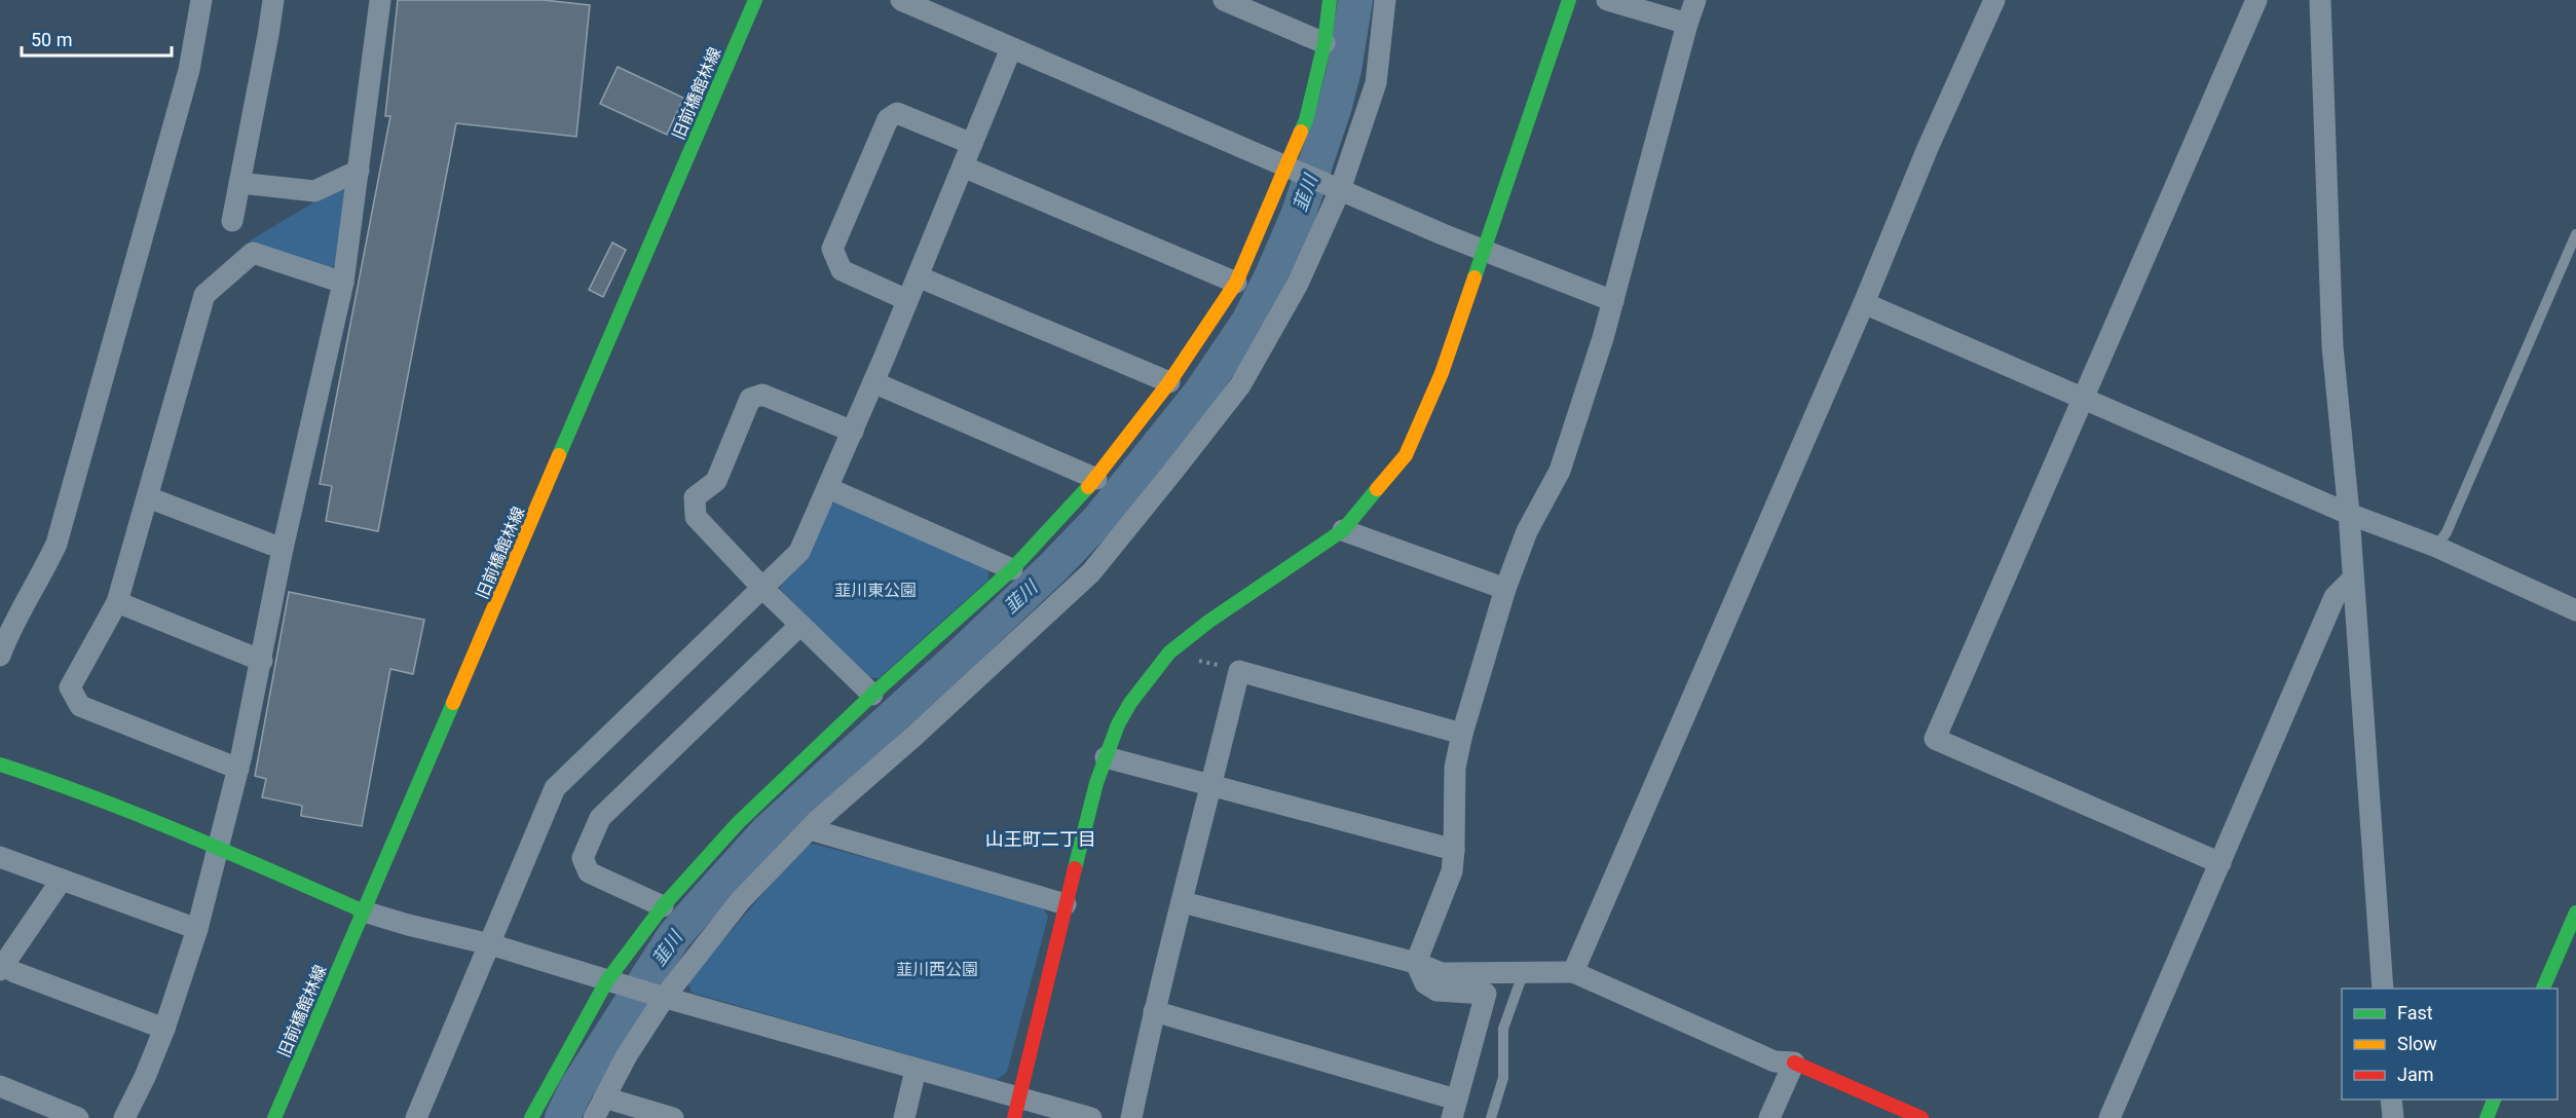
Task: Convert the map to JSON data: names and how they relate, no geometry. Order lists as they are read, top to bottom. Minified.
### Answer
{"streets":{"street":["旧前橋館林線"]},"districts":["山王町二丁目"],"water":["韮川"],"parks":["韮川東公園","韮川西公園"],"legend":["Fast","Slow","Jam"],"scale_bar":"50 m"}
